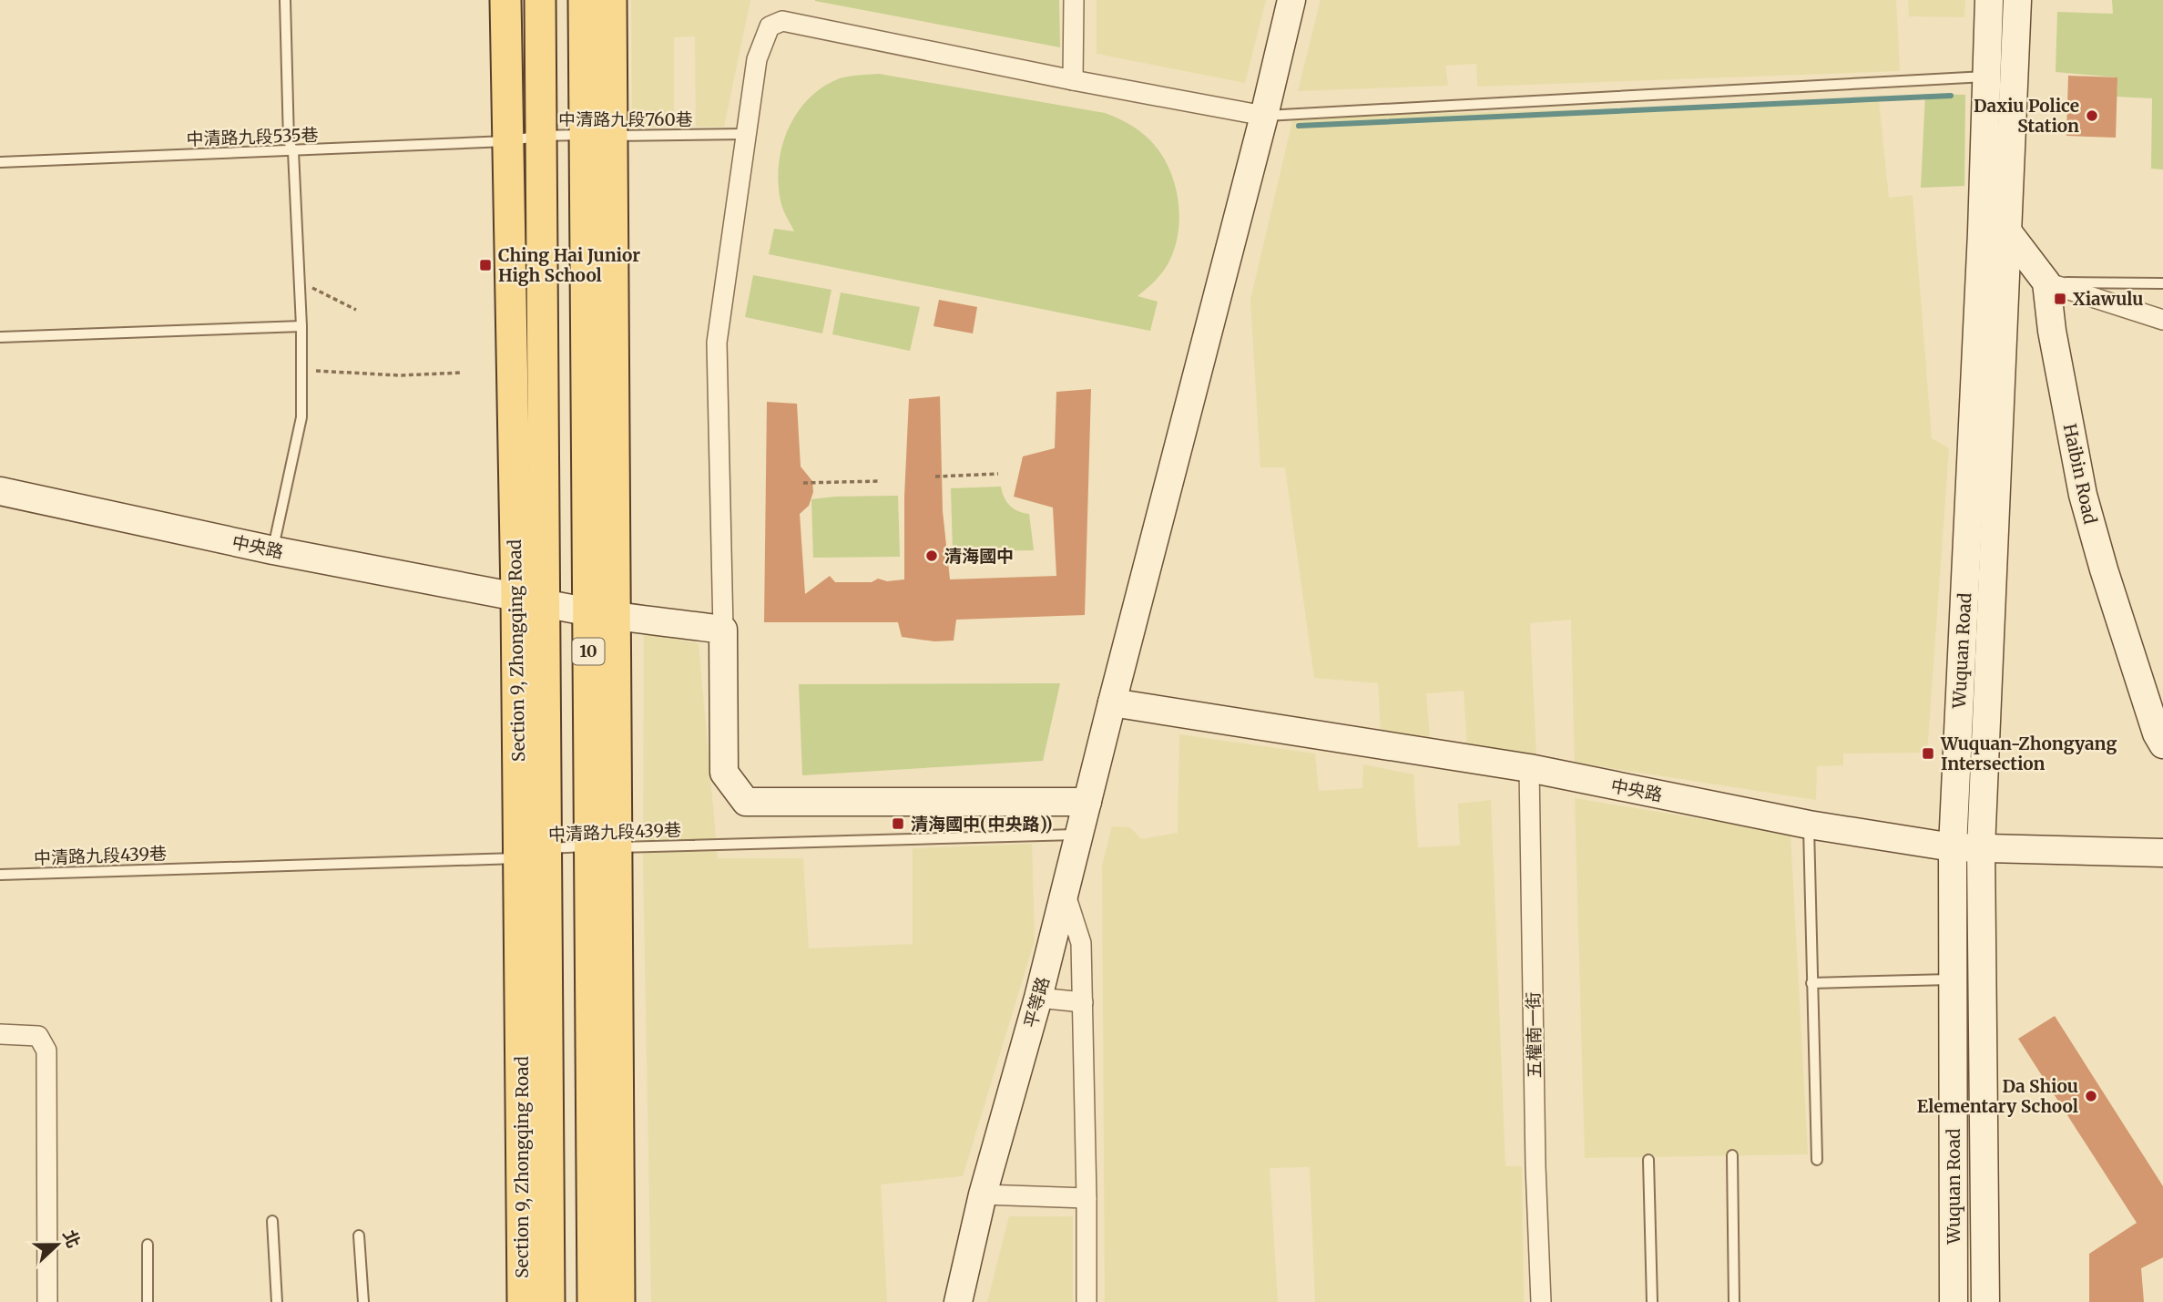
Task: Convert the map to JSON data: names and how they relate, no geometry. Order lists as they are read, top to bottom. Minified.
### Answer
{"streets":{"main road":["Section 9, Zhongqing Road"],"street":["Haibin Road","中央路","Wuquan Road","平等路","五權南一街"],"lane":["中清路九段760巷","中清路九段535巷","中清路九段439巷"]},"crossings":[["中清路九段760巷","中清路九段535巷"],["中清路九段760巷","Section 9, Zhongqing Road"],["中清路九段535巷","Section 9, Zhongqing Road"],["中央路","Section 9, Zhongqing Road"],["中央路","Wuquan Road"],["中央路","平等路"],["中央路","五權南一街"],["Section 9, Zhongqing Road","中清路九段439巷"],["中清路九段439巷","平等路"]],"places":{"other":["Daxiu Police Station","清海國中","Da Shiou Elementary School"],"transit":["Ching Hai Junior High School","Xiawulu","Wuquan-Zhongyang Intersection","清海國中(中央路))"]},"north":"right"}
